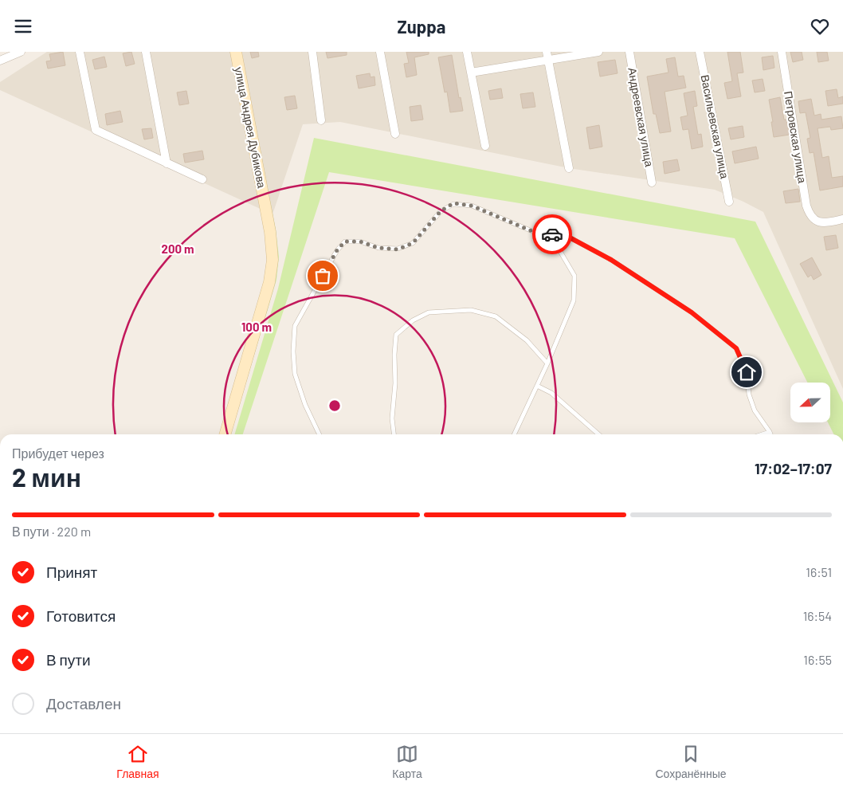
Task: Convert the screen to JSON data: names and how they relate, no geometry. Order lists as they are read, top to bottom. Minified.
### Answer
{"streets":{"street":["Андреевская улица","Васильевская улица","улица Андрея Дубикова","Петровская улица"]},"north":"left","page":{"header":"Zuppa","heading":["2 мин","Прибудет через","17:02–17:07"],"bar":"В пути · 220 m","list":[["Принят","16:51"],["Готовится","16:54"],["В пути","16:55"],"Доставлен"],"tabs":["Главная","Карта","Сохранённые"]},"rings":["200 m","100 m"]}
